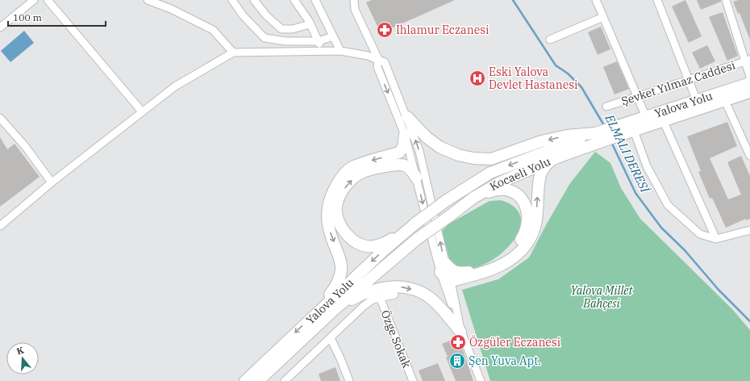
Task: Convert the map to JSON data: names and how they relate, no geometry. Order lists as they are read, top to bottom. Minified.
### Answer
{"streets":{"highway":["Yalova Yolu","Kocaeli̇ Yolu"],"street":["Şevket Yılmaz Caddesi","Özge Sokak"]},"crossings":[["Yalova Yolu","Kocaeli̇ Yolu"]],"one_way":["Yalova Yolu"],"water":["ELMALI DERESİ"],"parks":["Yalova Millet Bahçesi"],"places":{"pharmacy":["Ihlamur Eczanesi","Özgüler Eczanesi"],"hospital":["Eski Yalova Devlet Hastanesi"],"building":["Şen Yuva Apt."]},"scale_bar":"100 m","north":"top"}
